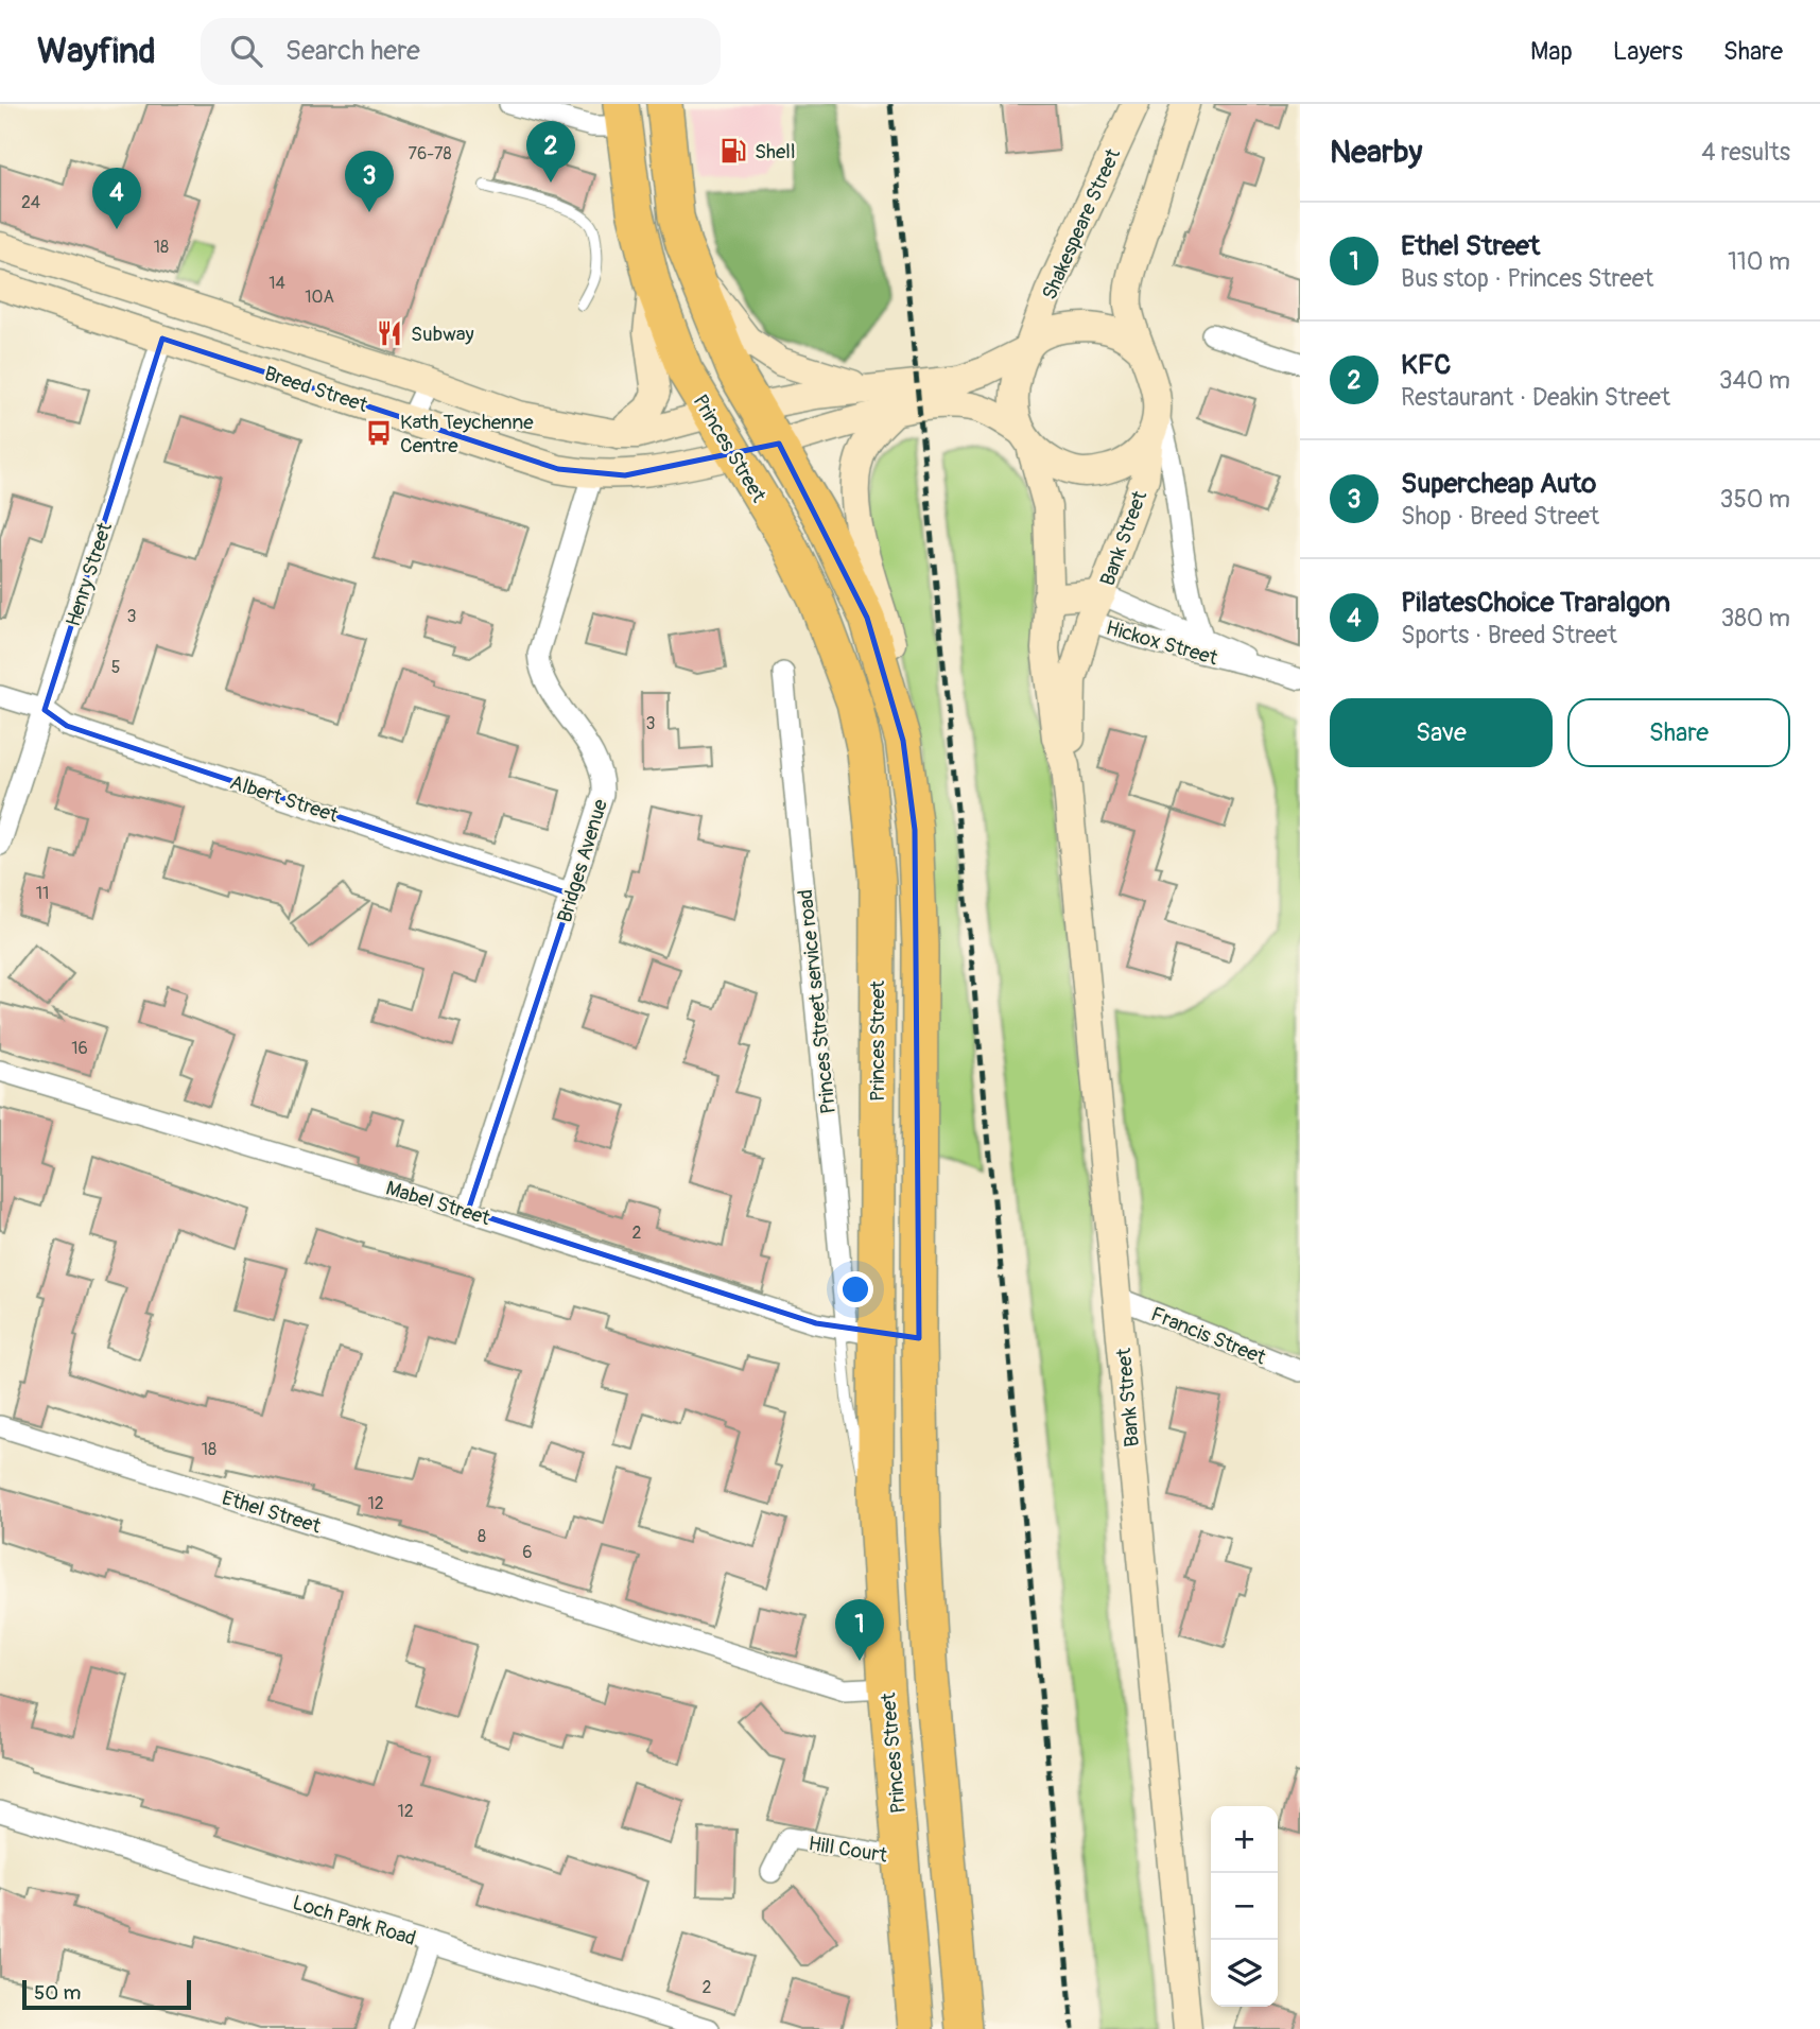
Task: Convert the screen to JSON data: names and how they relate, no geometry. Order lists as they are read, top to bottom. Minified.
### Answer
{"streets":{"highway":["Breed Street","Princes Street"],"main road":["Shakespeare Street","Bank Street","Henry Street","Hickox Street"],"street":["Albert Street","Bridges Avenue","Princes Street service road","Mabel Street","Francis Street","Ethel Street","Hill Court","Loch Park Road"]},"crossings":[["Shakespeare Street","Breed Street"],["Shakespeare Street","Bank Street"],["Shakespeare Street","Hickox Street"],["Breed Street","Princes Street"],["Breed Street","Bank Street"],["Breed Street","Henry Street"],["Breed Street","Hickox Street"],["Breed Street","Bridges Avenue"],["Princes Street","Princes Street service road"],["Princes Street","Mabel Street"],["Princes Street","Ethel Street"],["Princes Street","Hill Court"],["Bank Street","Hickox Street"],["Bank Street","Francis Street"],["Henry Street","Albert Street"],["Albert Street","Bridges Avenue"],["Bridges Avenue","Mabel Street"],["Princes Street service road","Mabel Street"]],"places":{"fuel station":["Shell"],"restaurant":["Subway"],"bus stop":["Kath Teychenne Centre"]},"house_numbers":["76-78","24","18","14","10A","3","5","3","11","16","2","18","12","8","6","12","2"],"scale_bar":"50 m","page":{"header":"Wayfind","search":"Search here","nav":["Map","Layers","Share"],"heading":["Nearby","4 results"],"pins":["2","3","4","1"],"list":[{"mark":"1","name":"Ethel Street","note":"Bus stop · Princes Street","value":"110 m"},{"mark":"2","name":"KFC","note":"Restaurant · Deakin Street","value":"340 m"},{"mark":"3","name":"Supercheap Auto","note":"Shop · Breed Street","value":"350 m"},{"mark":"4","name":"PilatesChoice Traralgon","note":"Sports · Breed Street","value":"380 m"}],"buttons":["Save","Share"],"map_buttons":["+","−"],"scale":"50 m"}}
